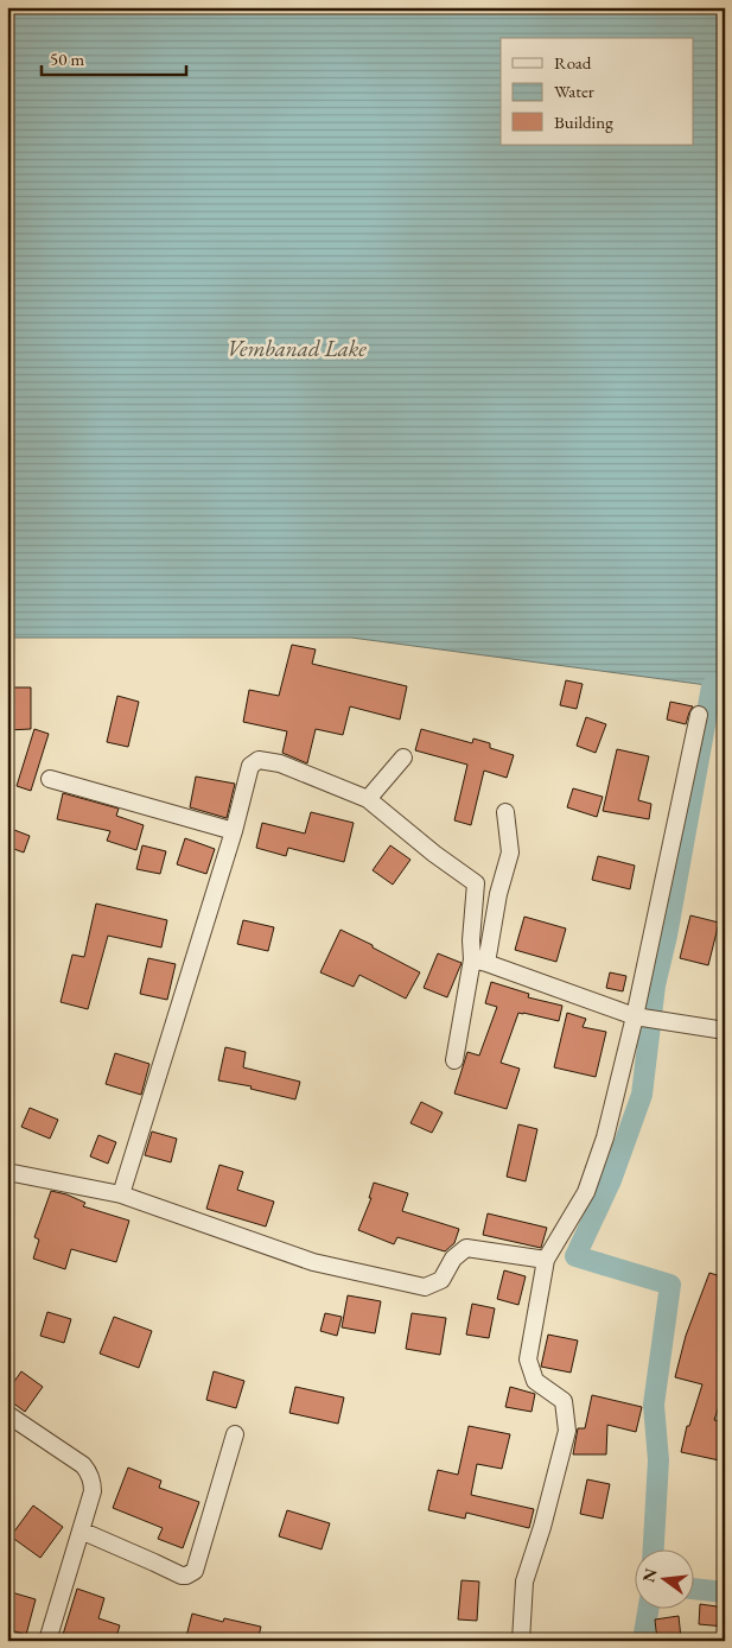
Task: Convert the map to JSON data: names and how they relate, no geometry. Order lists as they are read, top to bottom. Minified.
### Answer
{"water":["Vembanad Lake"],"legend":["Road","Water","Building"],"scale_bar":"50 m","north":"left"}
